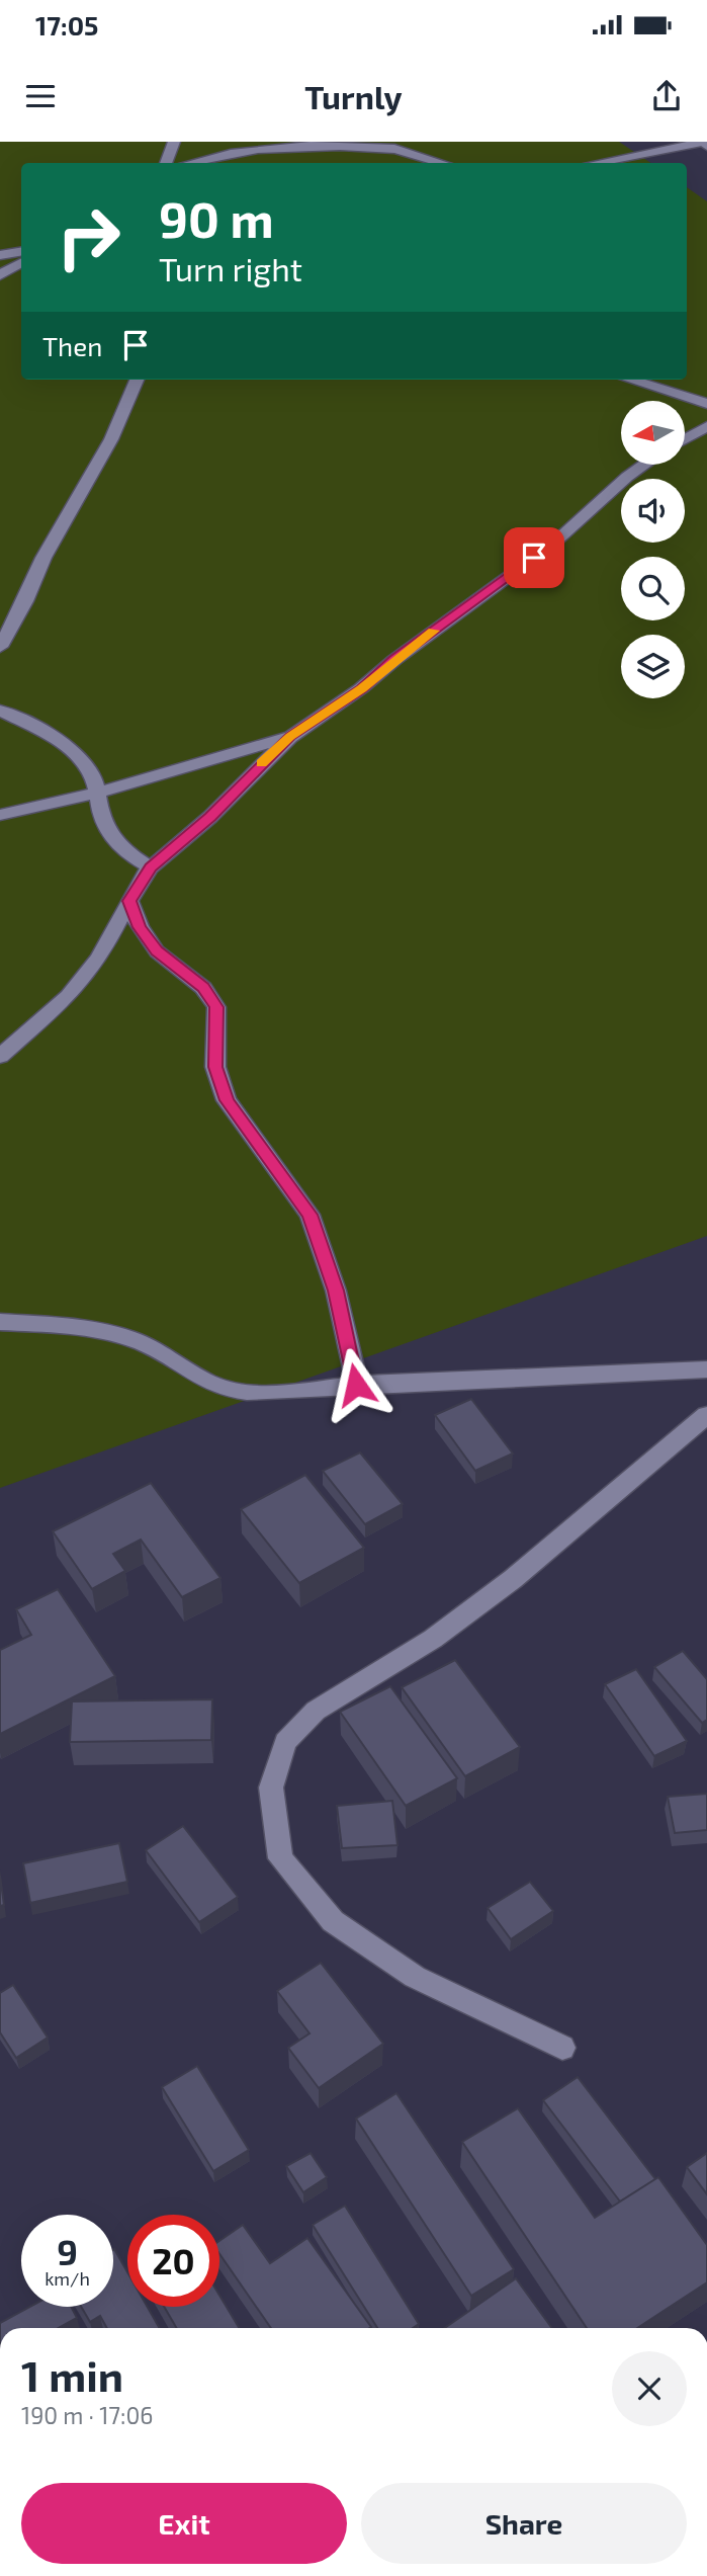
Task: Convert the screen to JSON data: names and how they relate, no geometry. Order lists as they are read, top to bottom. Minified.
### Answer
{"north":"left","page":{"status":"17:05","header":"Turnly","turn":["90 m","Turn right"],"then":"Then","speed":"9 km/h","limit":"20","heading":["1 min","190 m · 17:06"],"buttons":["Exit","Share"]}}
